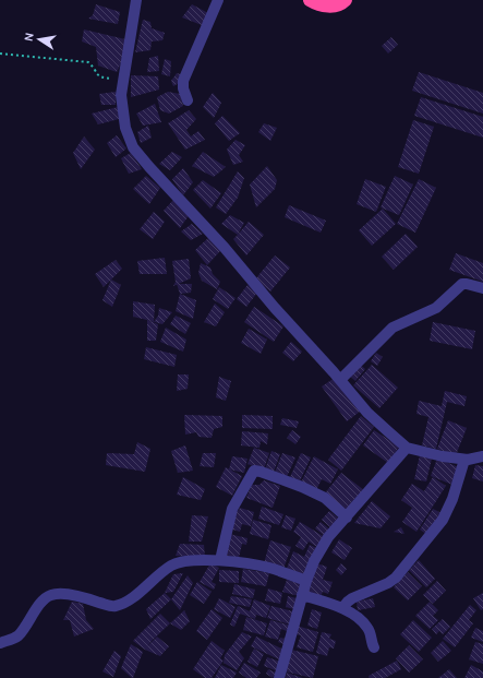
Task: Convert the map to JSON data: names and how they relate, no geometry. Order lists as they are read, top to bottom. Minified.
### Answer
{"north":"left"}
